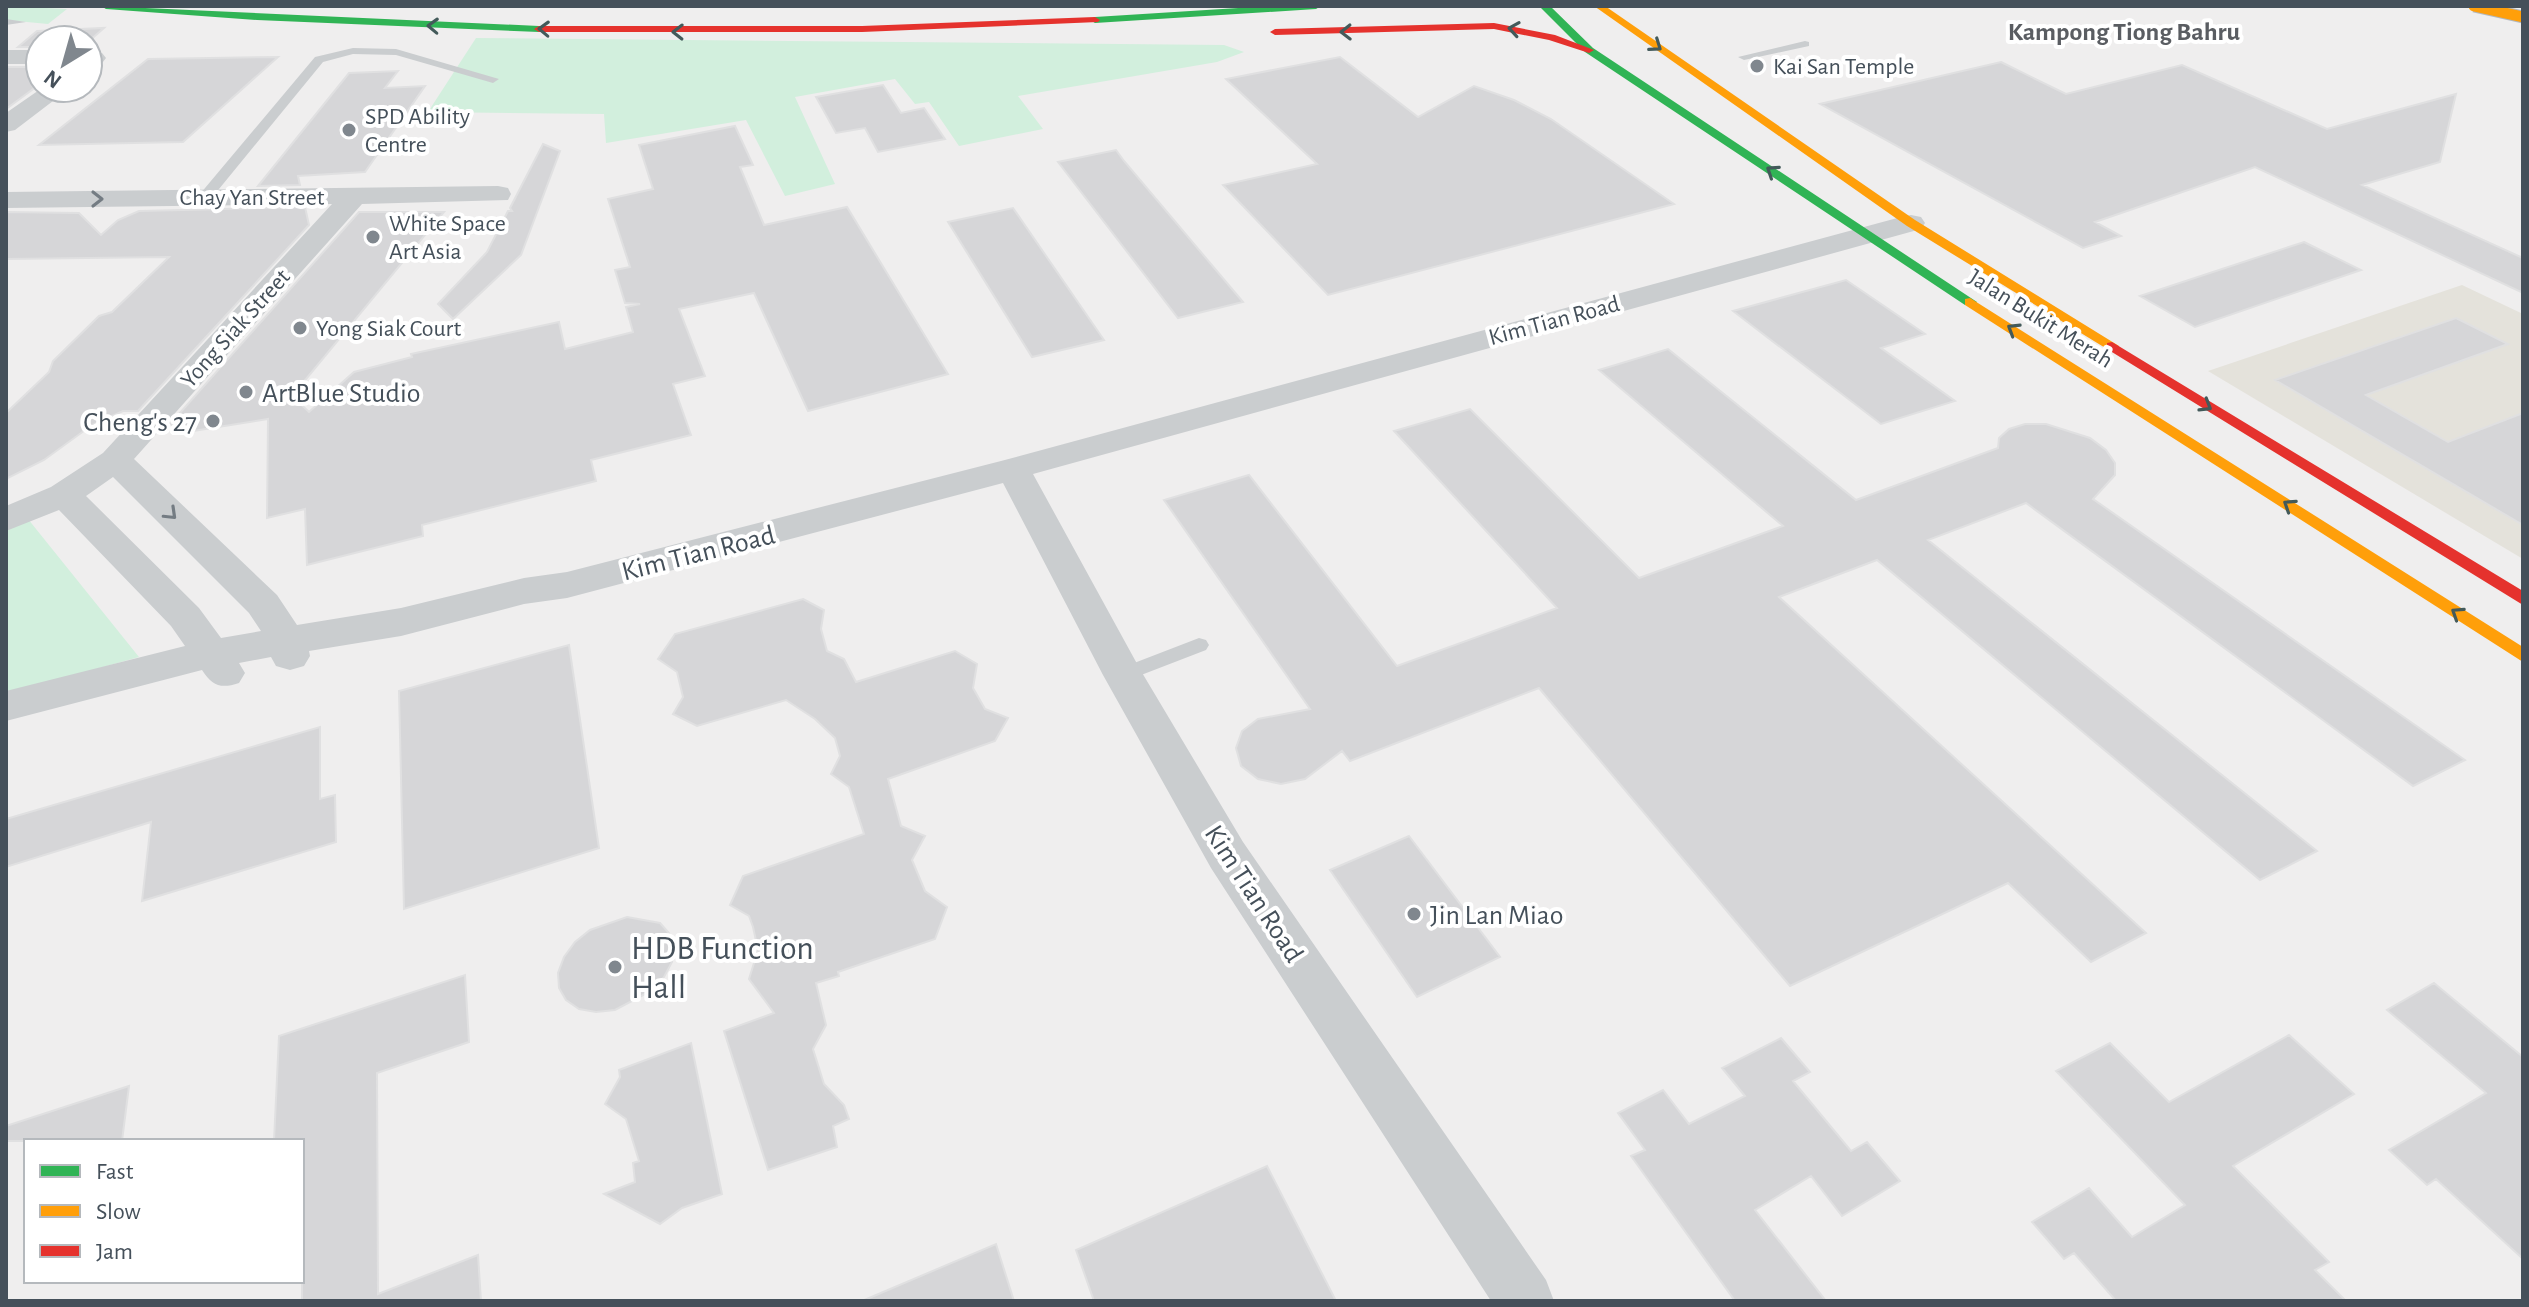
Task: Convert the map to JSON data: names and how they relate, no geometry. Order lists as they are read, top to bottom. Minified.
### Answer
{"streets":{"main road":["Jalan Bukit Merah"],"street":["Chay Yan Street","Kim Tian Road","Yong Siak Street"]},"crossings":[["Chay Yan Street","Yong Siak Street"],["Jalan Bukit Merah","Kim Tian Road"]],"one_way":["Chay Yan Street"],"districts":["Kampong Tiong Bahru"],"places":["Kai San Temple","SPD Ability Centre","White Space Art Asia","Yong Siak Court","ArtBlue Studio","Cheng's 27","Jin Lan Miao","HDB Function Hall"],"legend":["Fast","Slow","Jam"],"north":"bottom left"}
